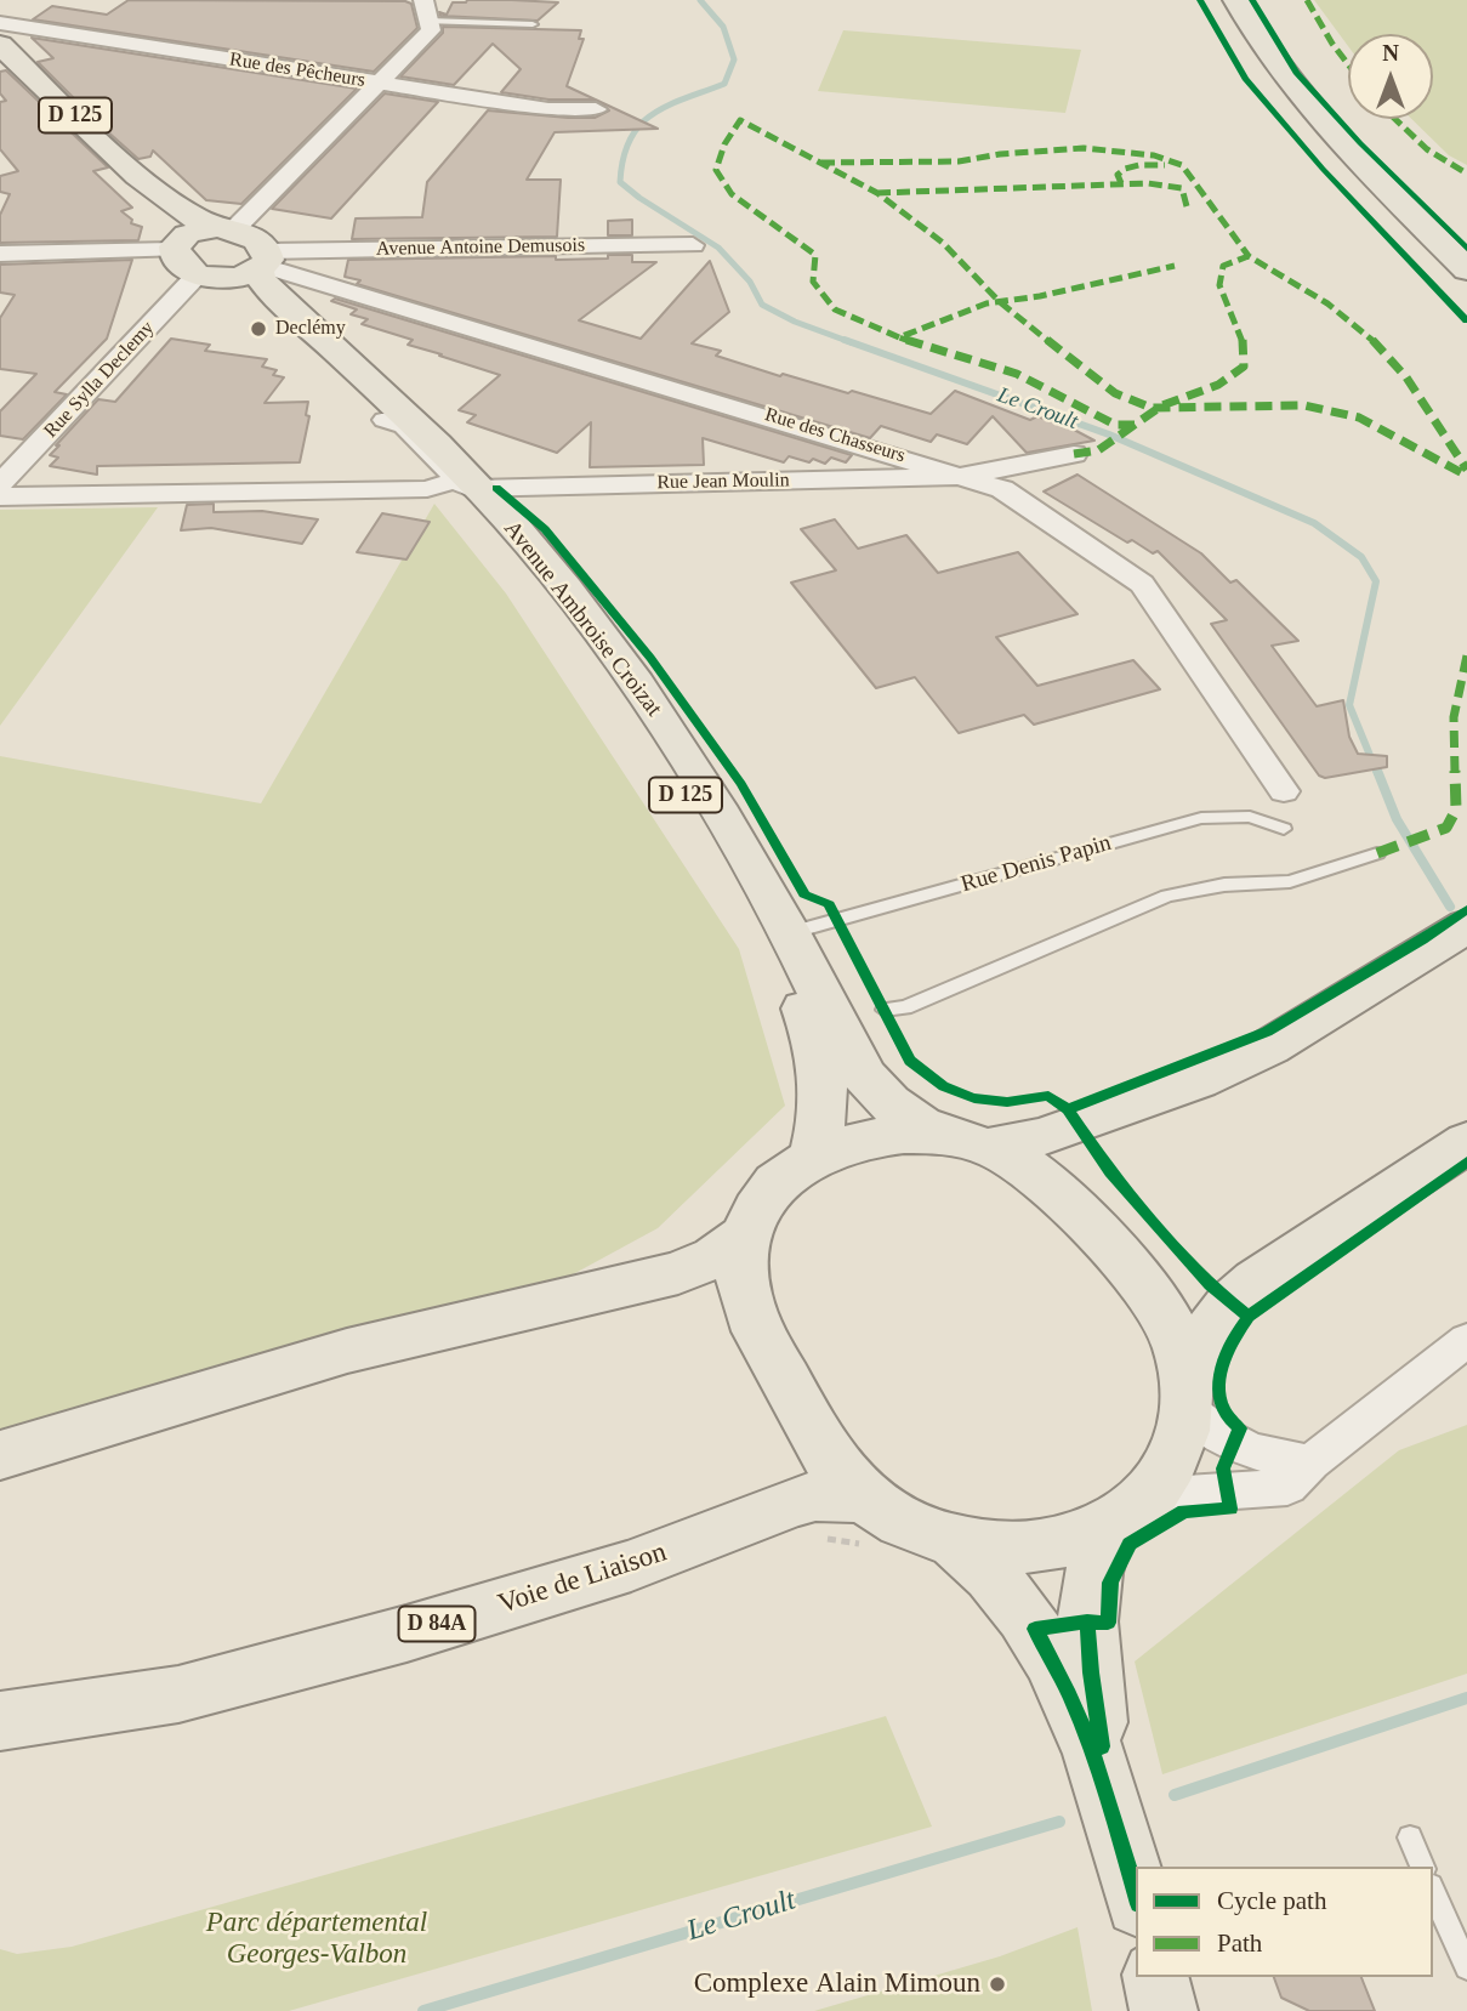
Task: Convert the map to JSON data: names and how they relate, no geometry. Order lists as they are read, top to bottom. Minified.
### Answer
{"streets":{"main road":["D 125","Avenue Ambroise Croizat","Voie de Liaison","D 84A"],"street":["Rue des Pêcheurs","Avenue Antoine Demusois","Rue Sylla Declemy","Rue des Chasseurs","Rue Jean Moulin"],"lane":["Rue Denis Papin"]},"crossings":[["D 125","Avenue Ambroise Croizat"],["Avenue Antoine Demusois","Rue des Chasseurs"],["Avenue Antoine Demusois","Avenue Ambroise Croizat"],["Rue Sylla Declemy","Avenue Ambroise Croizat"],["Rue des Chasseurs","Rue Jean Moulin"],["Rue des Chasseurs","Avenue Ambroise Croizat"],["Rue Jean Moulin","Avenue Ambroise Croizat"],["Avenue Ambroise Croizat","Rue Denis Papin"]],"water":["Le Croult"],"parks":["Parc départemental Georges-Valbon"],"places":["Declémy","Complexe Alain Mimoun"],"legend":["Cycle path","Path"],"north":"top"}
